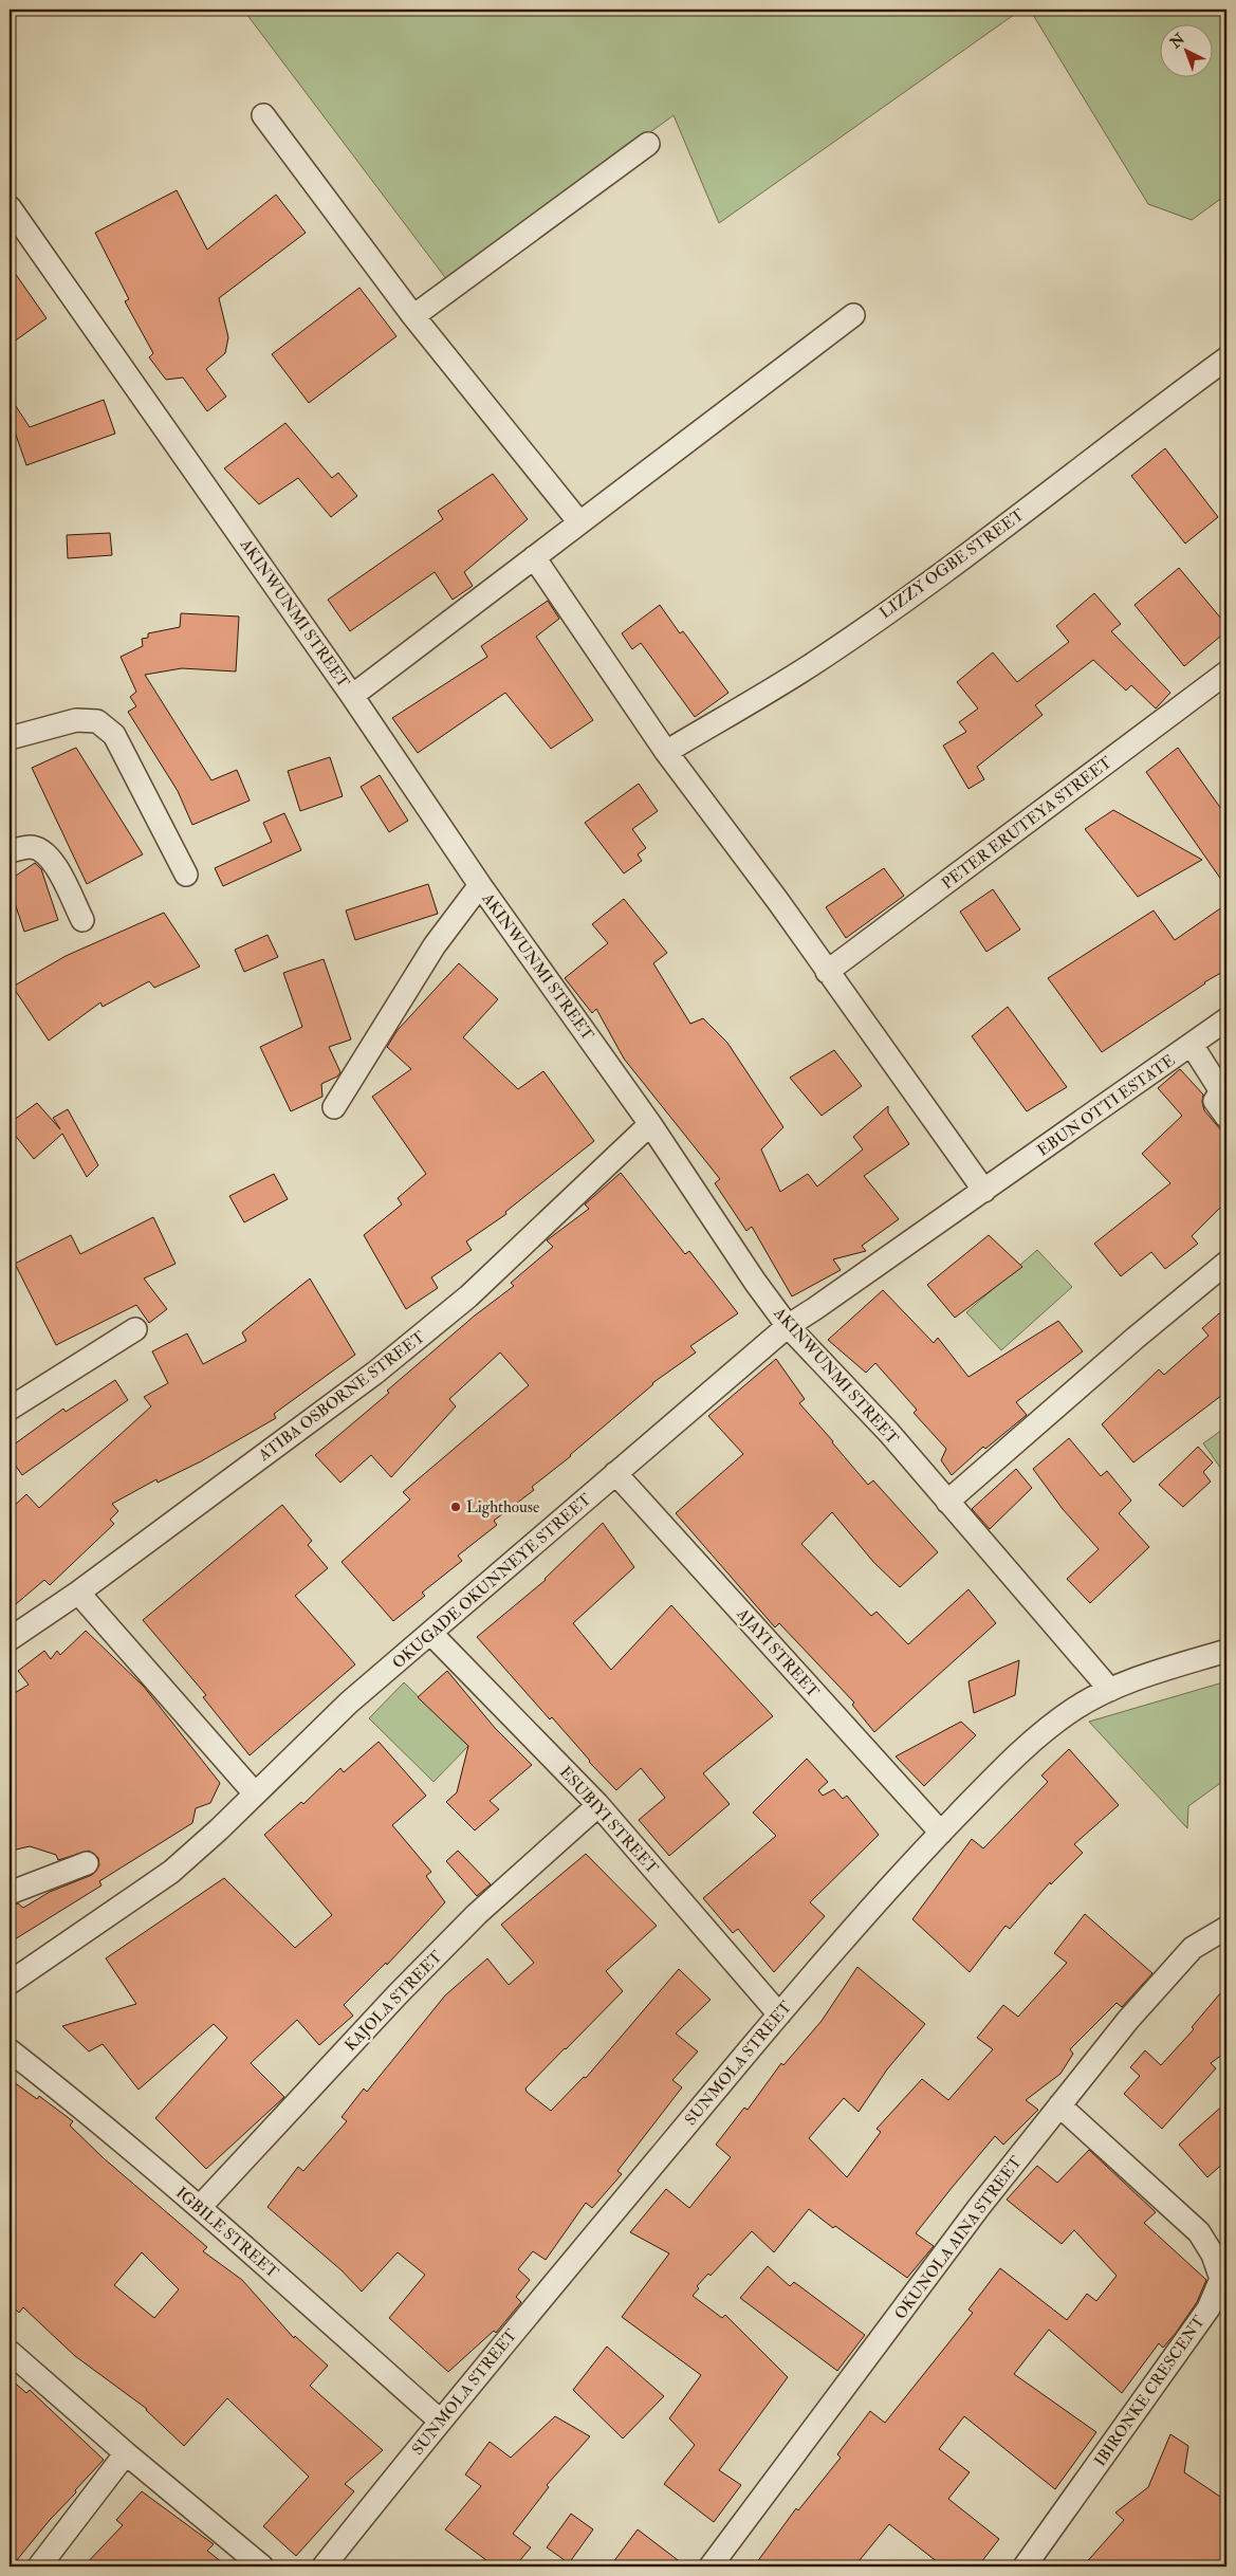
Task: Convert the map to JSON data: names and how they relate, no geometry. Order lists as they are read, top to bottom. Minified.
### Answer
{"streets":{"street":["LIZZY OGBE STREET","AKINWUNMI STREET","PETER ERUTEYA STREET","EBUN OTTI ESTATE","ATIBA OSBORNE STREET","OKUGADE OKUNNEYE STREET","AJAYI STREET","ESUBIYI STREET","KAJOLA STREET","SUNMOLA STREET","IGBILE STREET","OKUNOLA AINA STREET","IBIRONKE CRESCENT"]},"crossings":[["AKINWUNMI STREET","ATIBA OSBORNE STREET"],["AKINWUNMI STREET","OKUGADE OKUNNEYE STREET"],["AKINWUNMI STREET","SUNMOLA STREET"],["EBUN OTTI ESTATE","OKUGADE OKUNNEYE STREET"],["OKUGADE OKUNNEYE STREET","AJAYI STREET"],["OKUGADE OKUNNEYE STREET","ESUBIYI STREET"],["AJAYI STREET","SUNMOLA STREET"],["ESUBIYI STREET","KAJOLA STREET"],["ESUBIYI STREET","SUNMOLA STREET"],["KAJOLA STREET","IGBILE STREET"],["SUNMOLA STREET","IGBILE STREET"],["OKUNOLA AINA STREET","IBIRONKE CRESCENT"]],"places":["Lighthouse"],"north":"top left"}
